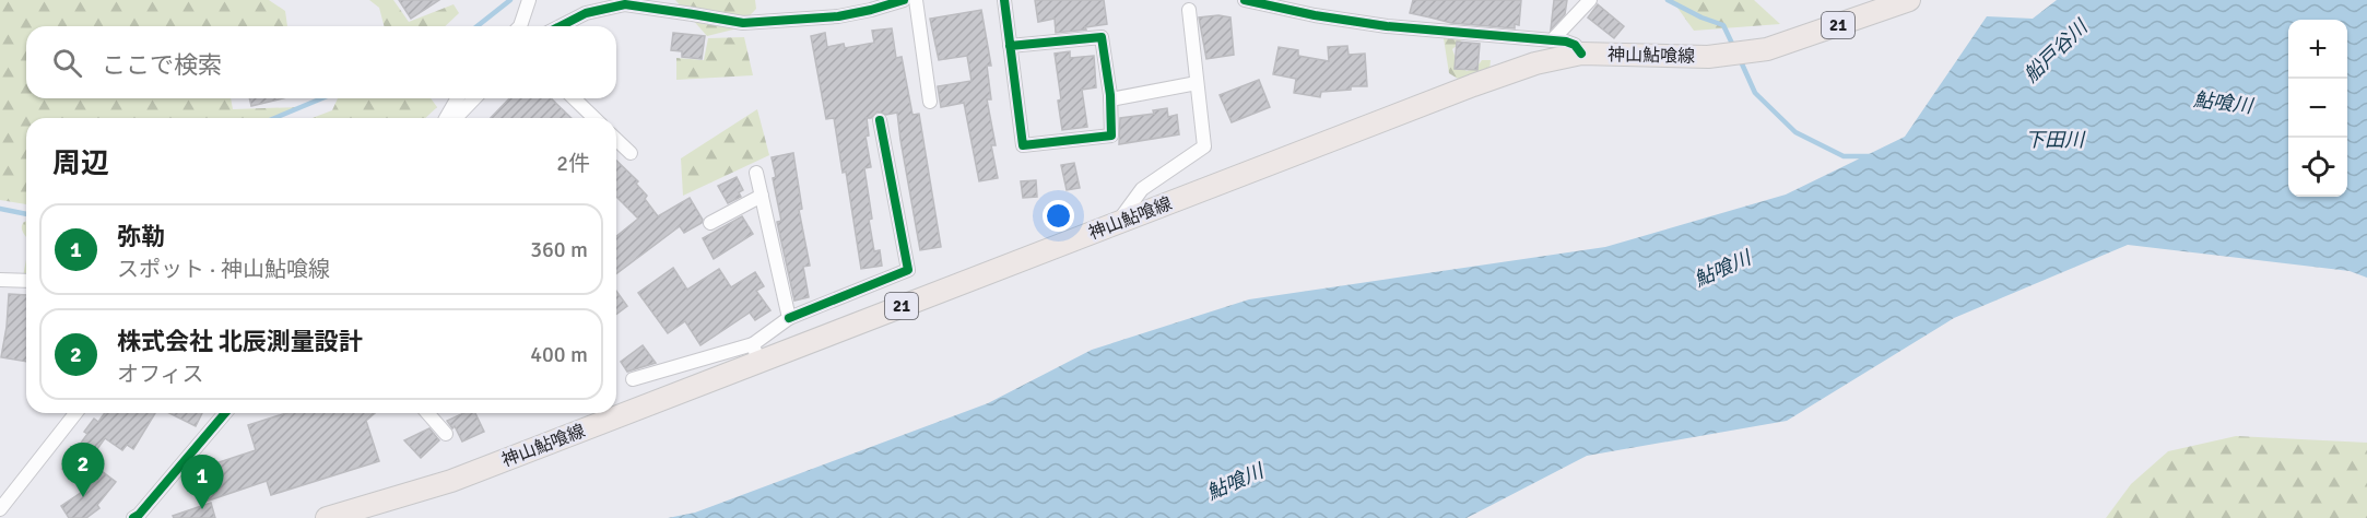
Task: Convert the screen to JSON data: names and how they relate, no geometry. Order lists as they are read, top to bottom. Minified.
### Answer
{"streets":{"main road":["21","神山鮎喰線"]},"water":["船戸谷川","鮎喰川","下田川"],"page":{"map_buttons":["+","−"],"search":"ここで検索","heading":["周辺","2件"],"list":[{"mark":"1","name":"弥勒","note":"スポット · 神山鮎喰線","value":"360 m"},{"mark":"2","name":"株式会社 北辰測量設計","note":"オフィス","value":"400 m"}],"pins":["2","1"]}}
